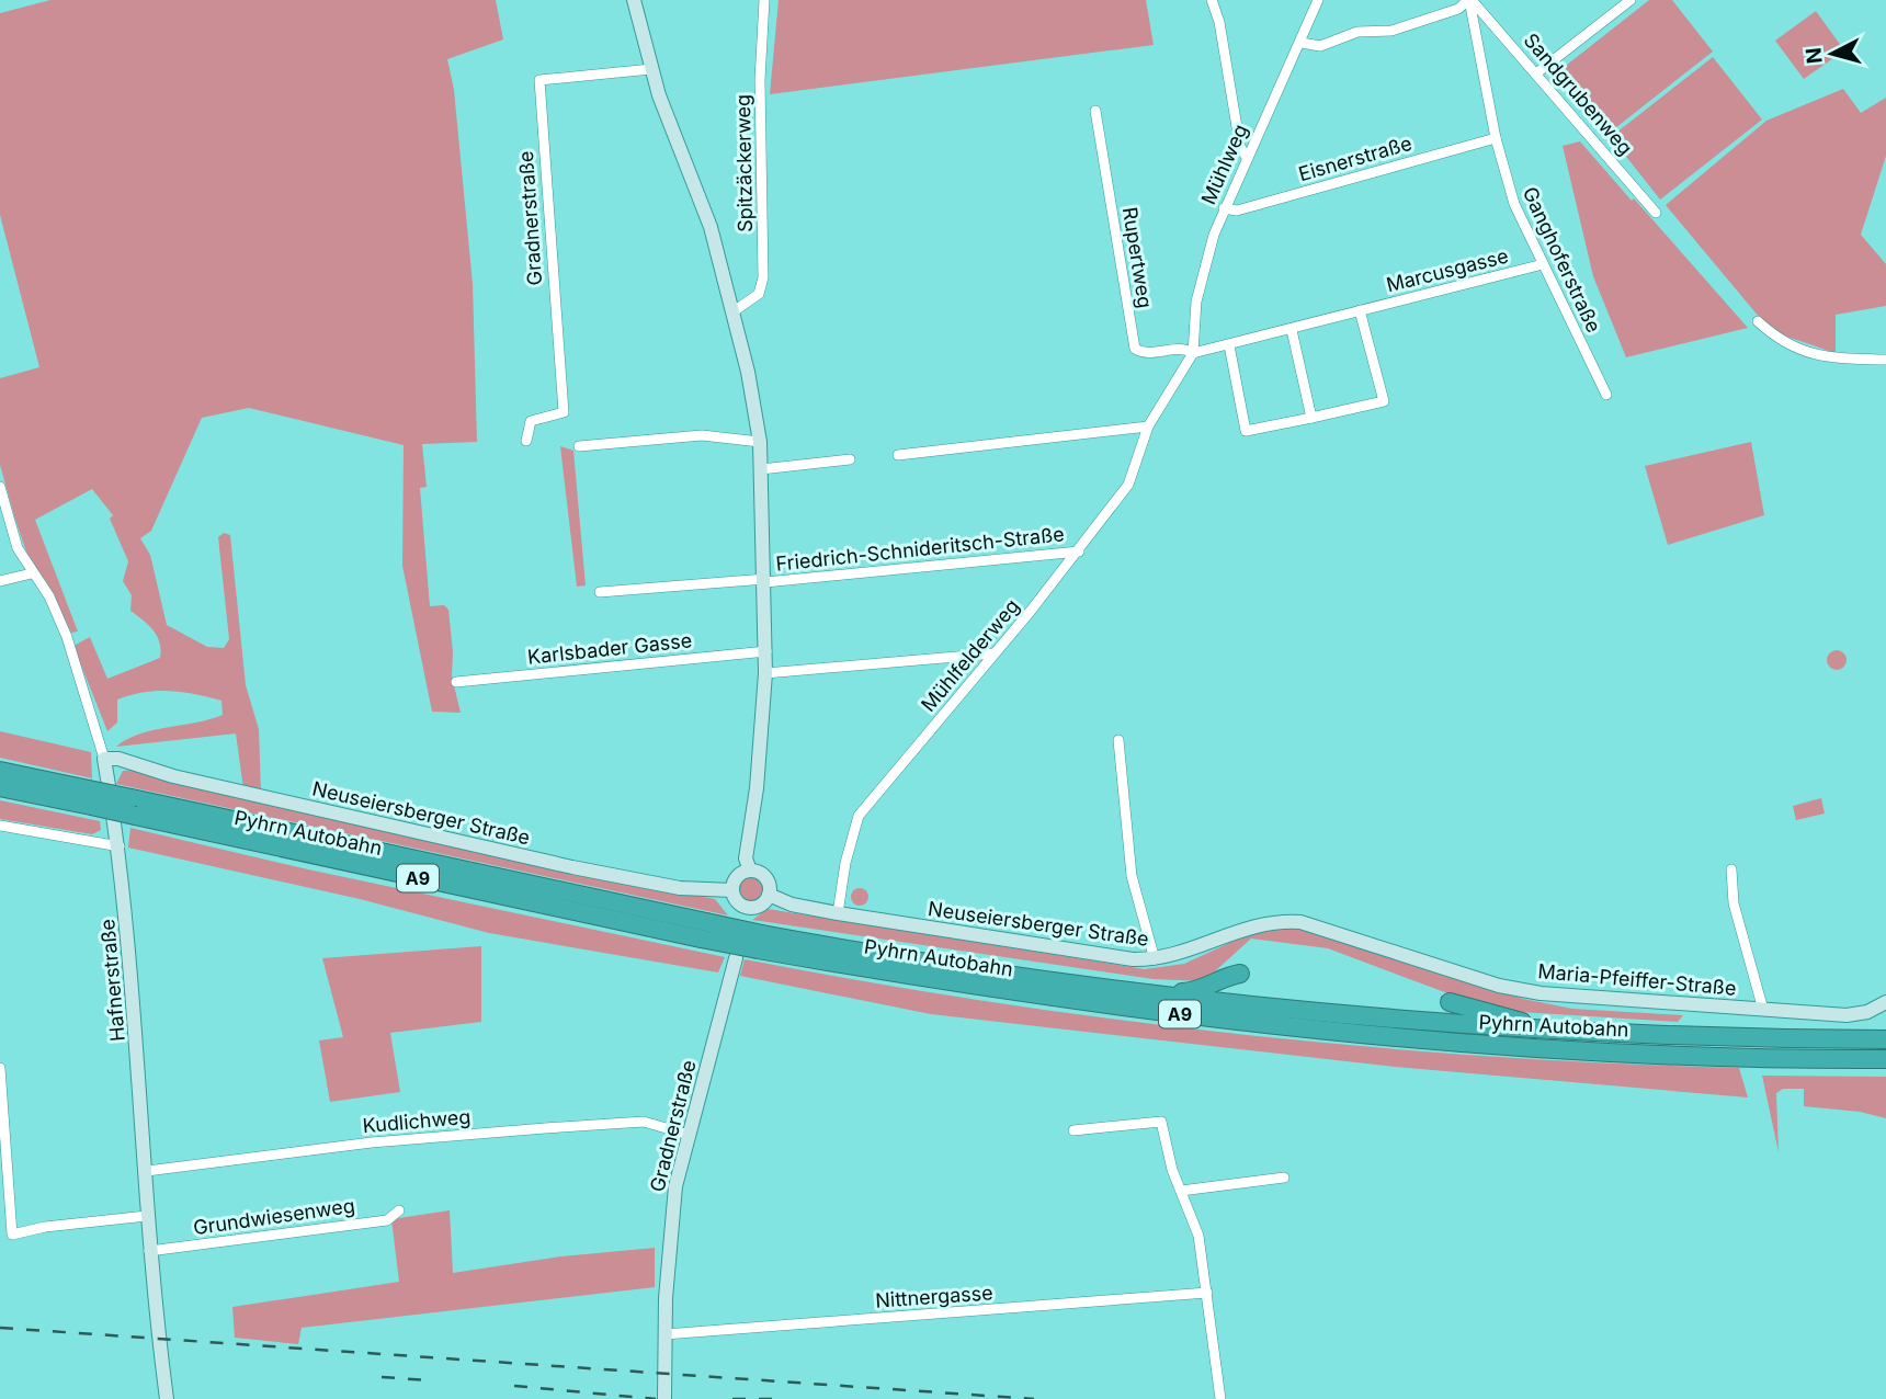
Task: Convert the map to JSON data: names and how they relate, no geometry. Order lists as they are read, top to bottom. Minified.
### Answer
{"streets":{"highway":["Pyhrn Autobahn","A9"],"main road":["Gradnerstraße","Neuseiersberger Straße","Hafnerstraße","Maria-Pfeiffer-Straße"],"street":["Sandgrubenweg","Eisnerstraße","Spitzäckerweg","Mühlweg","Rupertweg","Ganghoferstraße","Marcusgasse","Friedrich-Schnideritsch-Straße","Karlsbader Gasse","Mühlfelderweg","Kudlichweg","Grundwiesenweg","Nittnergasse"]},"crossings":[["Sandgrubenweg","Ganghoferstraße"],["Eisnerstraße","Mühlweg"],["Eisnerstraße","Ganghoferstraße"],["Mühlweg","Rupertweg"],["Mühlweg","Marcusgasse"],["Mühlweg","Mühlfelderweg"],["Gradnerstraße","Kudlichweg"],["Gradnerstraße","Nittnergasse"],["Rupertweg","Marcusgasse"],["Rupertweg","Mühlfelderweg"],["Ganghoferstraße","Marcusgasse"],["Marcusgasse","Mühlfelderweg"],["Friedrich-Schnideritsch-Straße","Mühlfelderweg"],["Mühlfelderweg","Neuseiersberger Straße"],["Neuseiersberger Straße","Hafnerstraße"],["Neuseiersberger Straße","Maria-Pfeiffer-Straße"],["Hafnerstraße","Kudlichweg"],["Hafnerstraße","Grundwiesenweg"]],"north":"left"}
